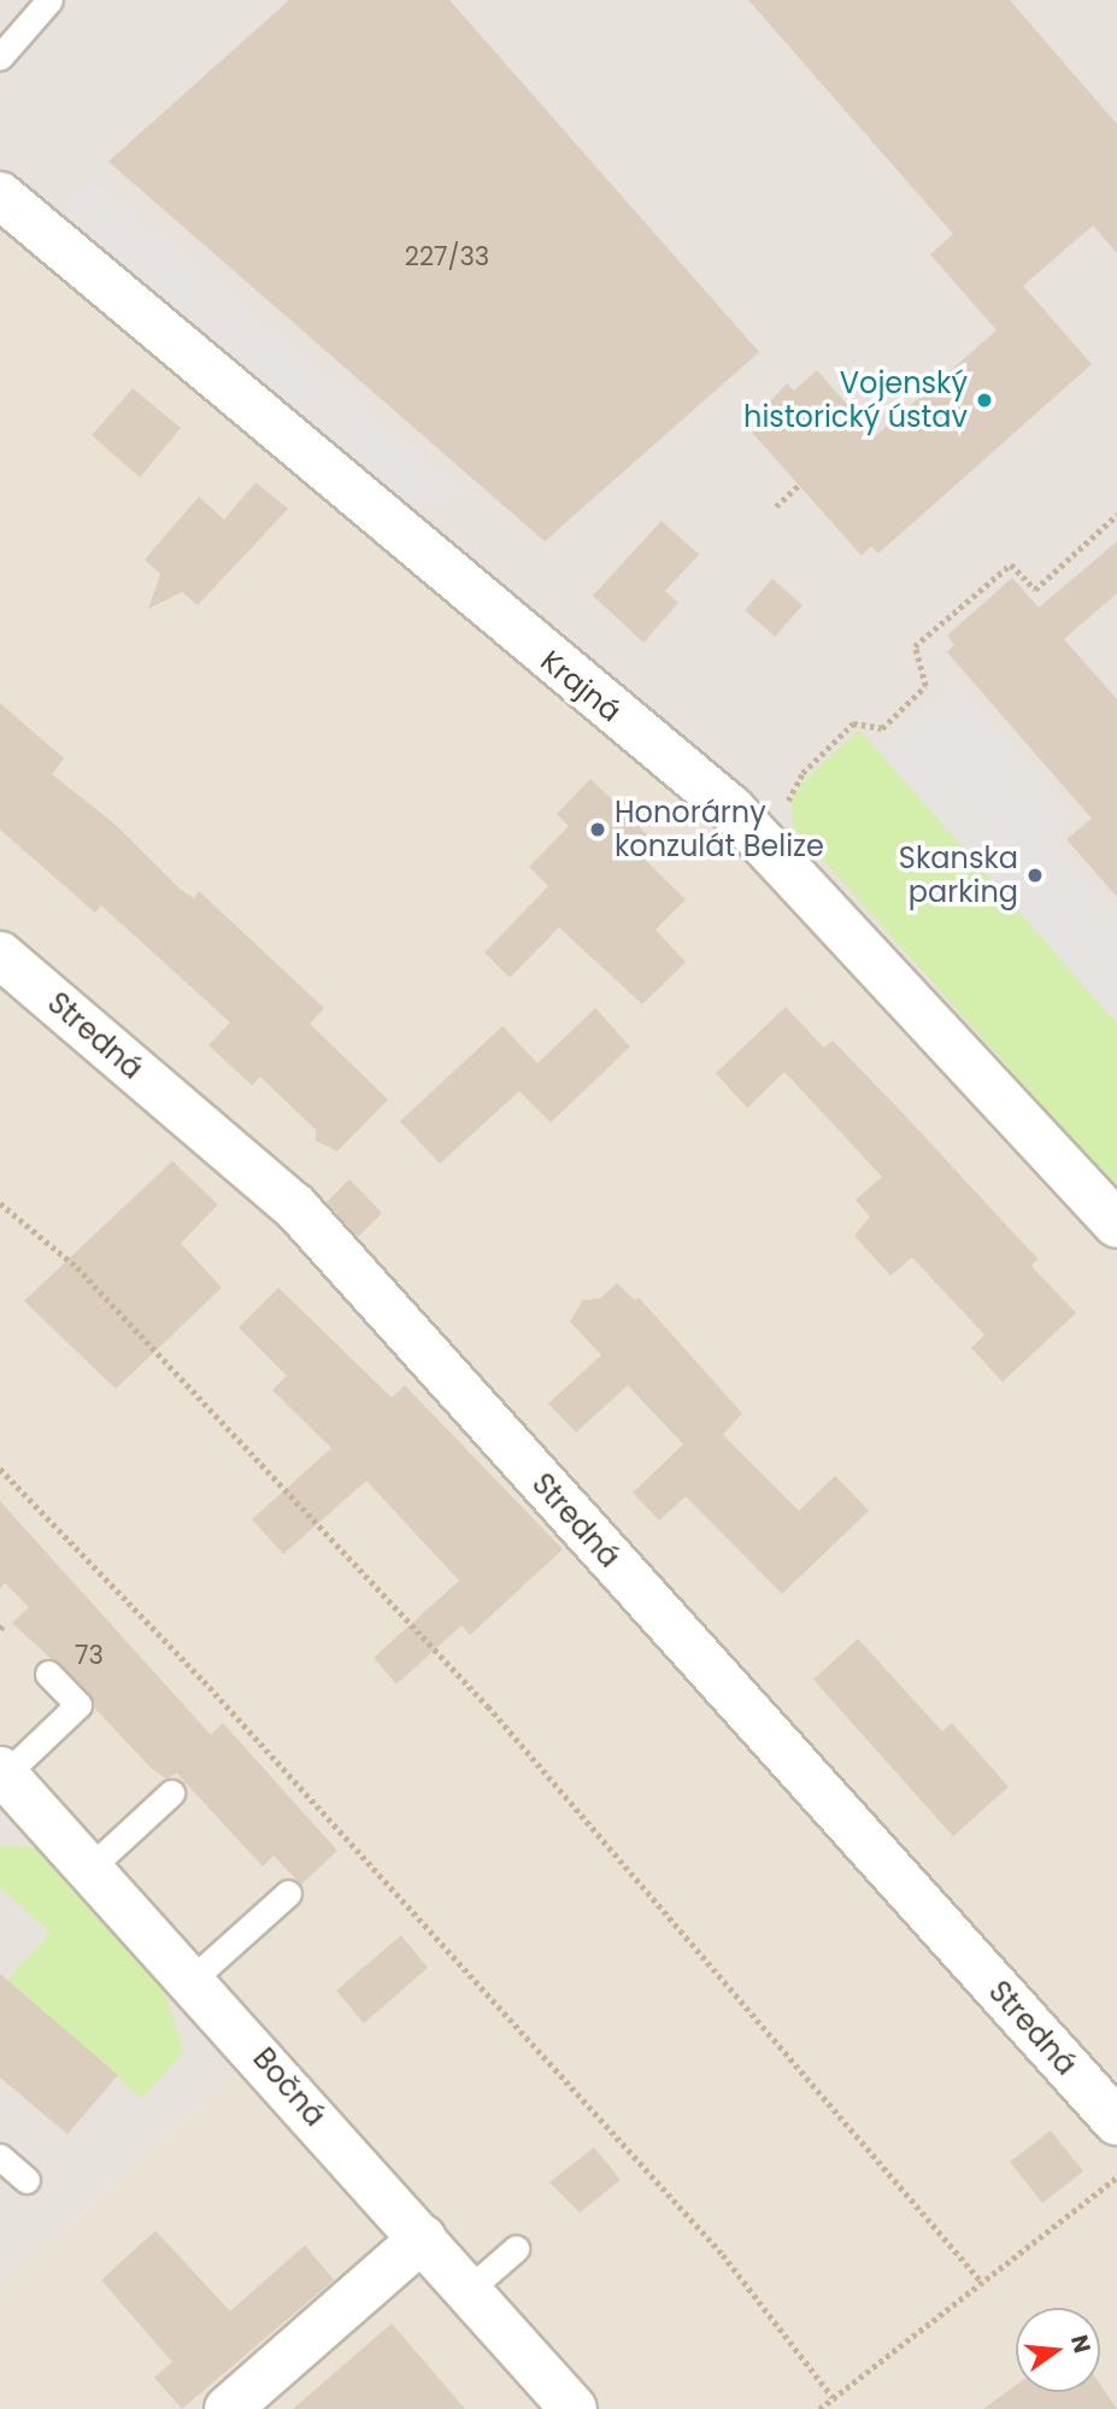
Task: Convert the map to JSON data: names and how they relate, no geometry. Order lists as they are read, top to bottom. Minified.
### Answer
{"streets":{"street":["Krajná","Stredná","Bočná"]},"places":["Vojenský historický ústav","Honorárny konzulát Belize","Skanska parking"],"house_numbers":["227/33","73"],"north":"right"}
